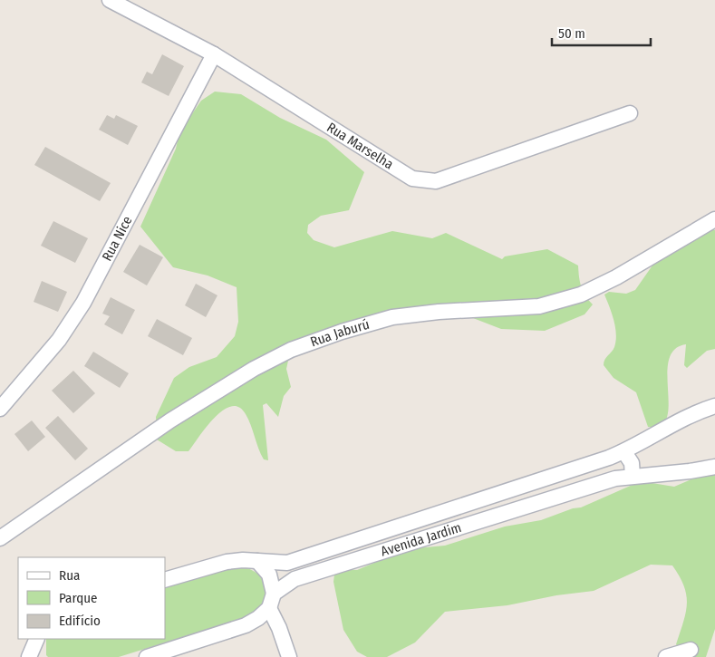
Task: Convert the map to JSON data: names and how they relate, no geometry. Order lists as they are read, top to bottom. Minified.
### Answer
{"streets":{"street":["Rua Marselha","Rua Nice","Rua Jaburú","Avenida Jardim"]},"crossings":[["Rua Marselha","Rua Nice"]],"legend":["Rua","Parque","Edifício"],"scale_bar":"50 m"}
